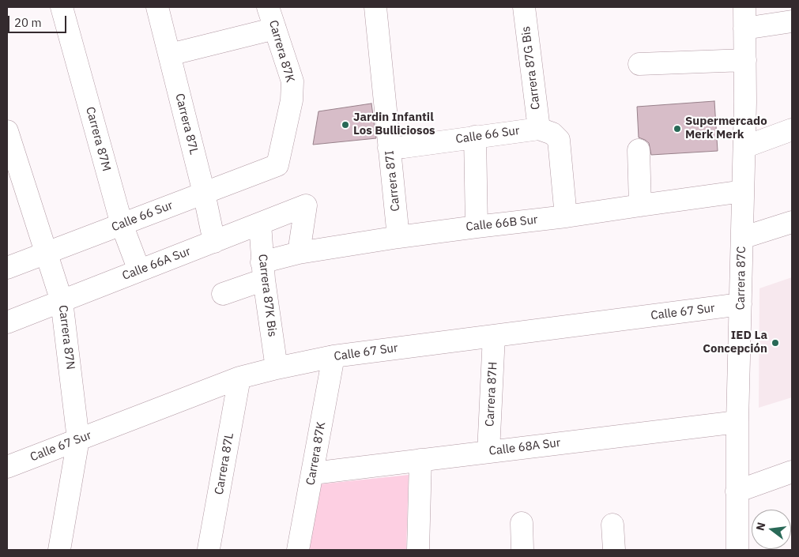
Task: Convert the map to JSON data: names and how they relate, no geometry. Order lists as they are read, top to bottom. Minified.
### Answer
{"streets":{"street":["Carrera 87K","Carrera 87G Bis","Carrera 87L","Calle 66 Sur","Carrera 87M","Carrera 87I","Calle 66B Sur","Calle 66A Sur","Carrera 87C","Carrera 87K Bis","Calle 67 Sur","Carrera 87N","Carrera 87H","Calle 68A Sur"]},"crossings":[["Carrera 87K","Calle 66 Sur"],["Carrera 87K","Calle 67 Sur"],["Carrera 87K","Calle 68A Sur"],["Carrera 87G Bis","Calle 66 Sur"],["Carrera 87L","Calle 66 Sur"],["Carrera 87L","Calle 66A Sur"],["Carrera 87L","Calle 67 Sur"],["Calle 66 Sur","Carrera 87M"],["Calle 66 Sur","Carrera 87I"],["Calle 66 Sur","Carrera 87N"],["Carrera 87M","Calle 66A Sur"],["Carrera 87I","Calle 66B Sur"],["Calle 66B Sur","Calle 66A Sur"],["Calle 66B Sur","Carrera 87C"],["Calle 66B Sur","Carrera 87K Bis"],["Calle 66A Sur","Carrera 87K Bis"],["Calle 66A Sur","Carrera 87N"],["Carrera 87C","Calle 67 Sur"],["Carrera 87C","Calle 68A Sur"],["Carrera 87K Bis","Calle 67 Sur"],["Calle 67 Sur","Carrera 87N"],["Calle 67 Sur","Carrera 87H"],["Carrera 87H","Calle 68A Sur"]],"places":["Jardin Infantil Los Bulliciosos","Supermercado Merk Merk","IED La Concepción"],"scale_bar":"20 m","north":"left"}
